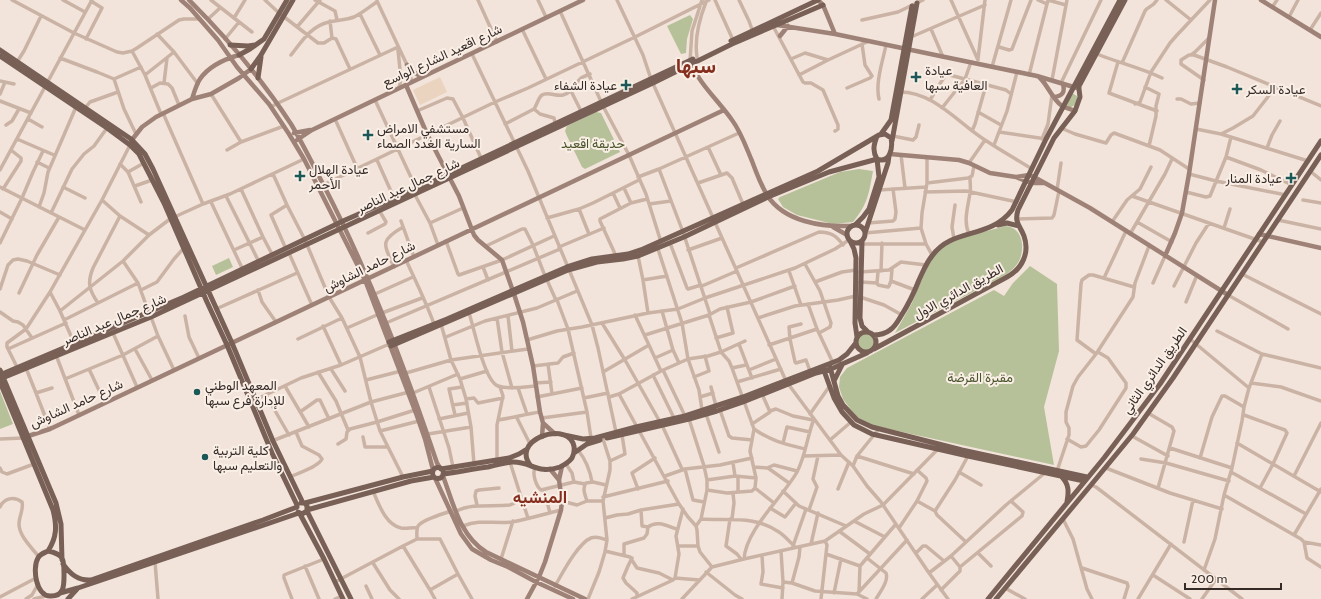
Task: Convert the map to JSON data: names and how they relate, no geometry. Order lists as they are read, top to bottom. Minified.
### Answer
{"streets":{"main road":["شارع جمال عبد الناصر","الطريق الدائري الاول","الطريق الدائري الثاني"],"street":["شارع اقعيد الشارع الواسع","شارع حامد الشاوش"]},"districts":["سبها","المنشيه"],"parks":["حديقة اقعيد","مقبرة القرضة"],"places":{"health":["عيادة العافية سبها","عيادة الشفاء","عيادة السكر","مستشفي الامراض السارية الغدد الصماء","عيادة الهلال الأحمر","عيادة المنار"],"other":["المعهد الوطني للإدارة فرع سبها","كلية التربية والتعليم سبها"]},"scale_bar":"200 m"}
